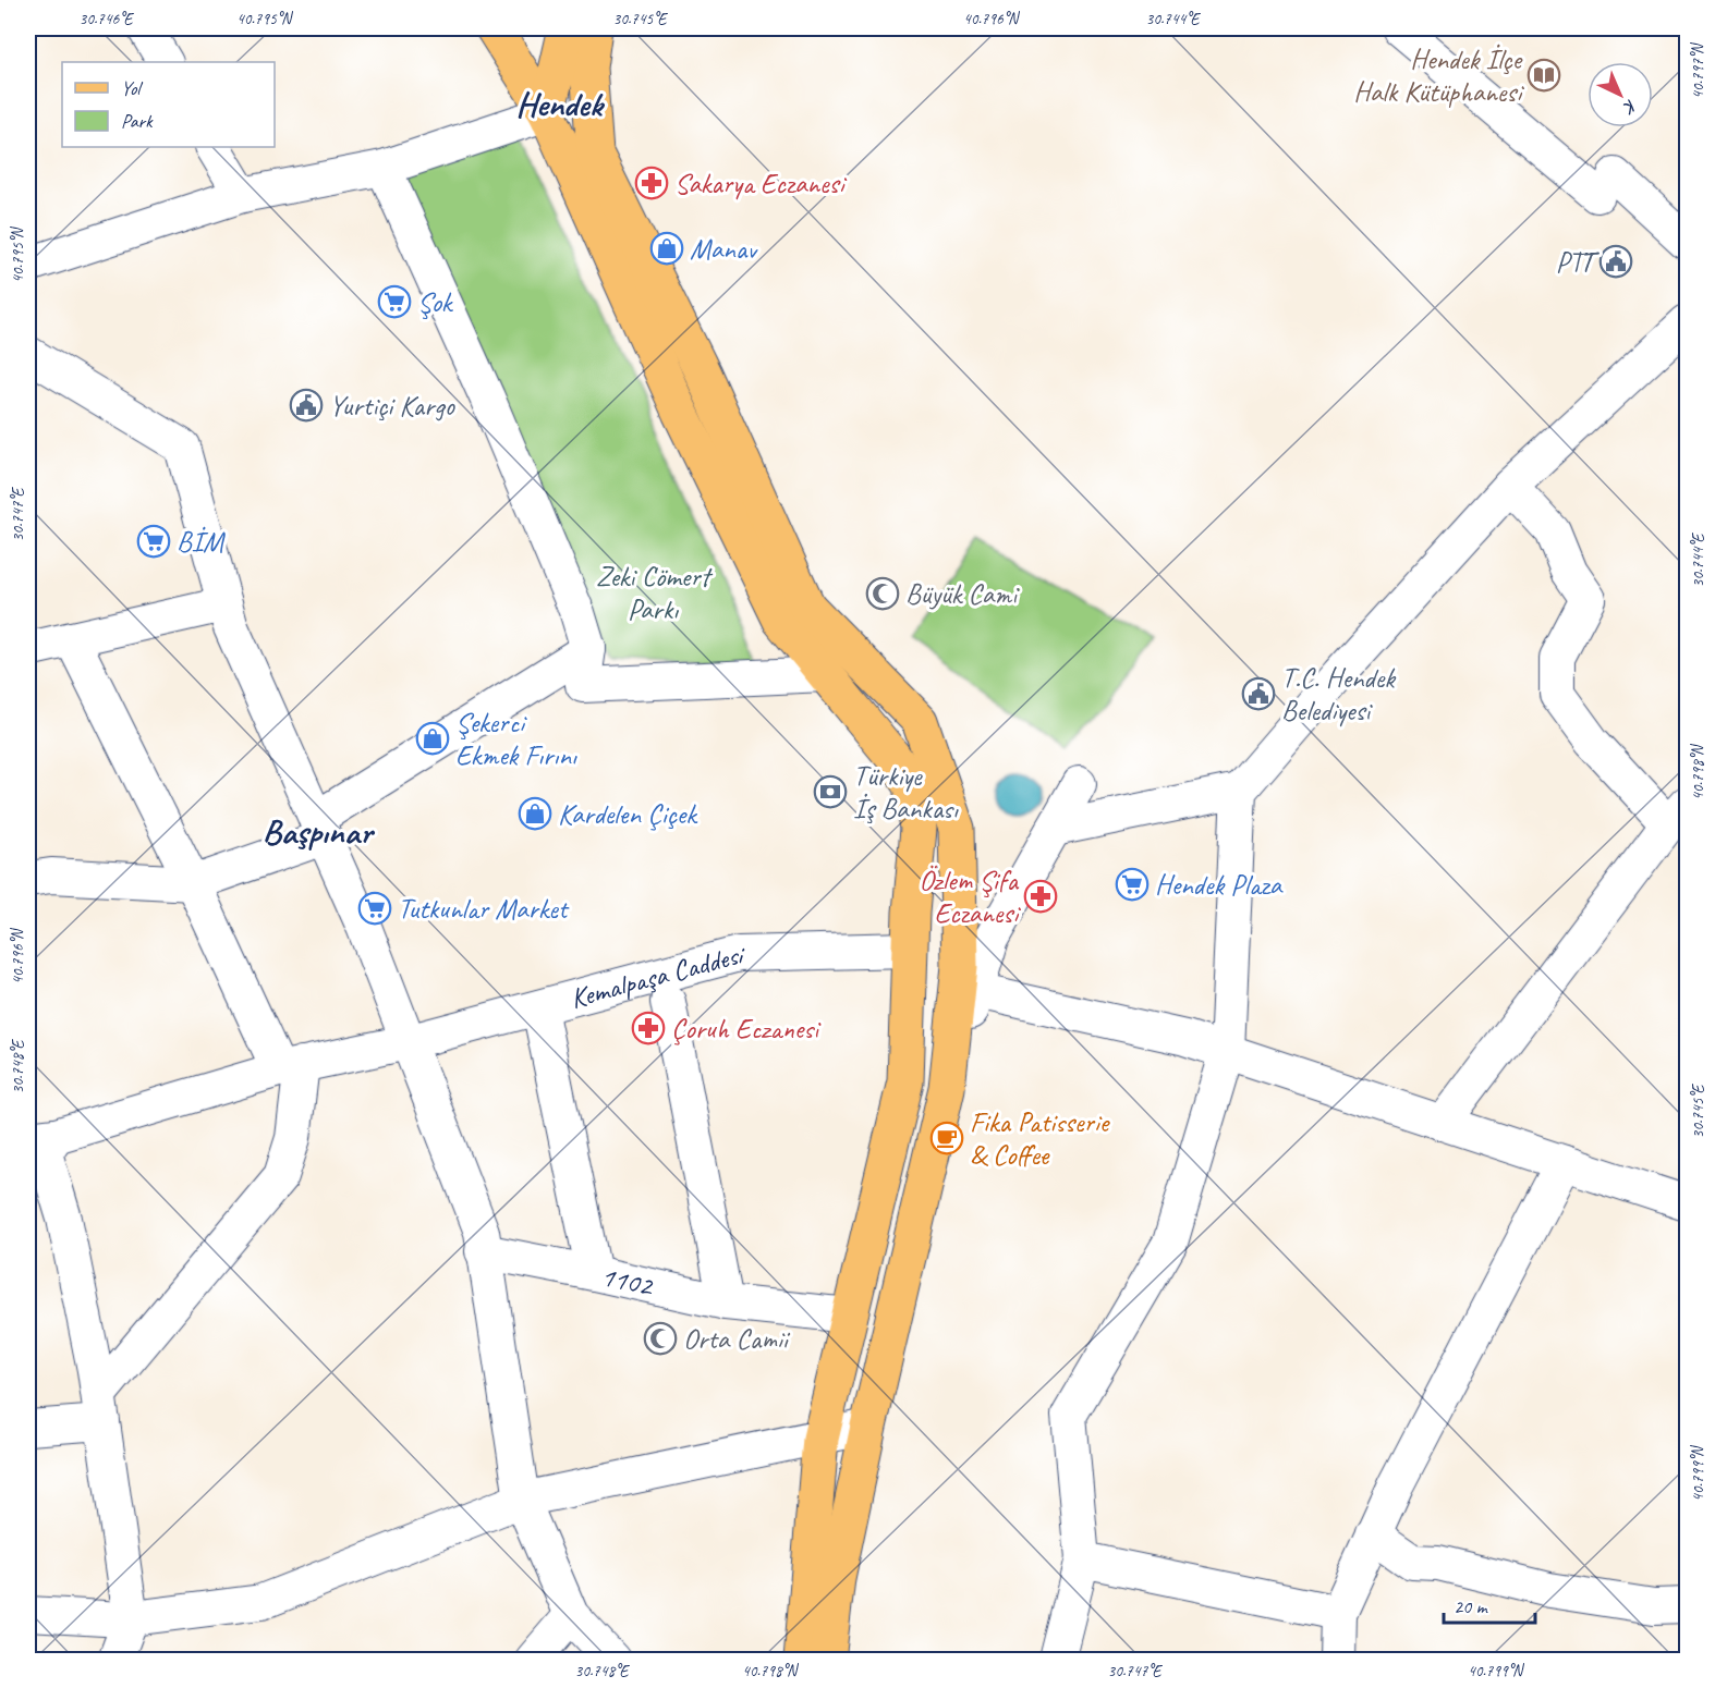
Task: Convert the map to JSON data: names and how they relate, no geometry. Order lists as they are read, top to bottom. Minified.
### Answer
{"streets":{"street":["Kemalpaşa Caddesi","1102"]},"crossings":[["Kemalpaşa Caddesi","1102"]],"districts":["Hendek","Başpınar"],"parks":["Zeki Cömert Parkı"],"places":{"library":["Hendek İlçe Halk Kütüphanesi"],"pharmacy":["Sakarya Eczanesi","Özlem Şifa Eczanesi","Çoruh Eczanesi"],"shop":["Manav","Şekerci Ekmek Fırını","Kardelen Çiçek"],"public building":["PTT","Yurtiçi Kargo","T.C. Hendek Belediyesi"],"supermarket":["Şok","BİM","Hendek Plaza","Tutkunlar Market"],"mosque":["Büyük Cami","Orta Camii"],"bank":["Türkiye İş Bankası"],"cafe":["Fika Patisserie & Coffee"]},"legend":["Yol","Park"],"scale_bar":"20 m","north":"bottom right","coordinates":["30.746°E","40.795°N","30.745°E","40.796°N","30.744°E","40.797°N","30.747°E","40.798°N","30.748°E","40.799°N"]}
